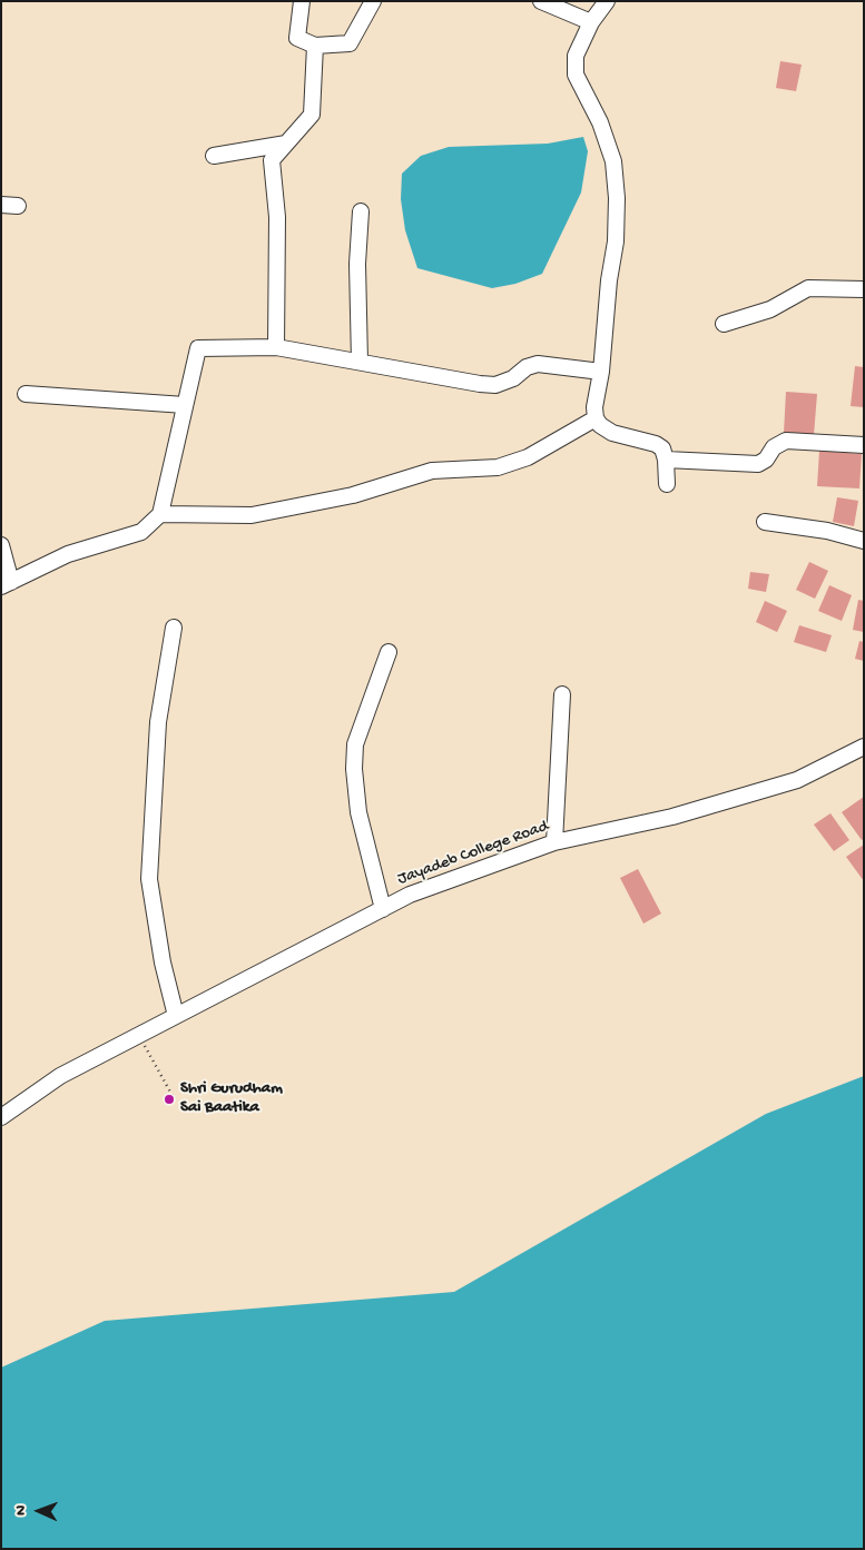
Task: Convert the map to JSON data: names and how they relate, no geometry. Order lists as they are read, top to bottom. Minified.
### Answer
{"streets":{"street":["Jayadeb College Road"]},"places":["Shri Gurudham Sai Baatika"],"north":"left"}
